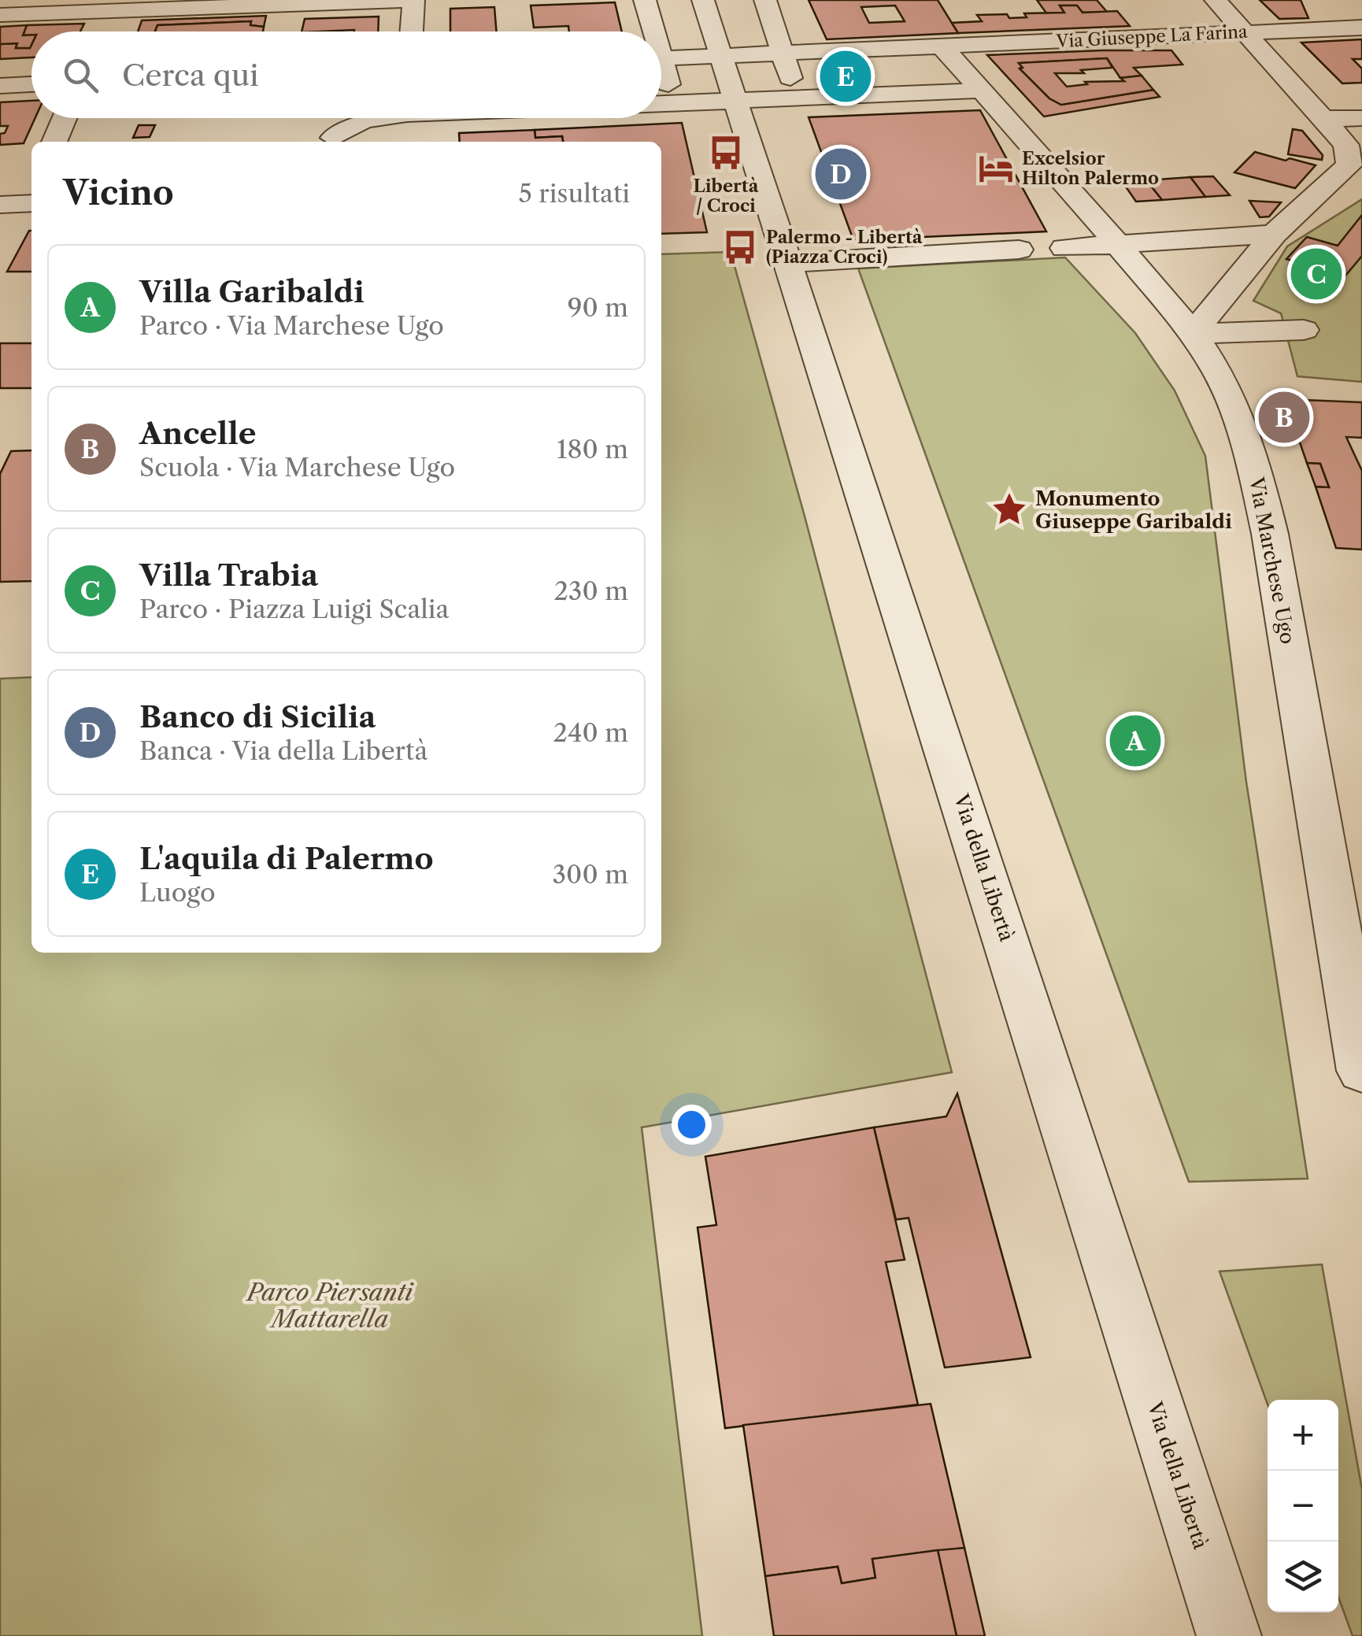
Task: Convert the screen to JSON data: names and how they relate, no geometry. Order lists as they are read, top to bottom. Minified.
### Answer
{"streets":{"street":["Via Giuseppe La Farina","Via Marchese Ugo","Via della Libertà"]},"crossings":[["Via Giuseppe La Farina","Via Marchese Ugo"],["Via Giuseppe La Farina","Via della Libertà"]],"parks":["Parco Piersanti Mattarella"],"places":{"bus stop":["Libertà / Croci","Palermo - Libertà (Piazza Croci)"],"hotel":["Excelsior Hilton Palermo"],"place":["Monumento Giuseppe Garibaldi"]},"page":{"search":"Cerca qui","pins":["E","D","C","B","A"],"heading":["Vicino","5 risultati"],"list":[{"mark":"A","name":"Villa Garibaldi","note":"Parco · Via Marchese Ugo","value":"90 m"},{"mark":"B","name":"Ancelle","note":"Scuola · Via Marchese Ugo","value":"180 m"},{"mark":"C","name":"Villa Trabia","note":"Parco · Piazza Luigi Scalia","value":"230 m"},{"mark":"D","name":"Banco di Sicilia","note":"Banca · Via della Libertà","value":"240 m"},{"mark":"E","name":"L'aquila di Palermo","note":"Luogo","value":"300 m"}],"map_buttons":["+","−"]}}
